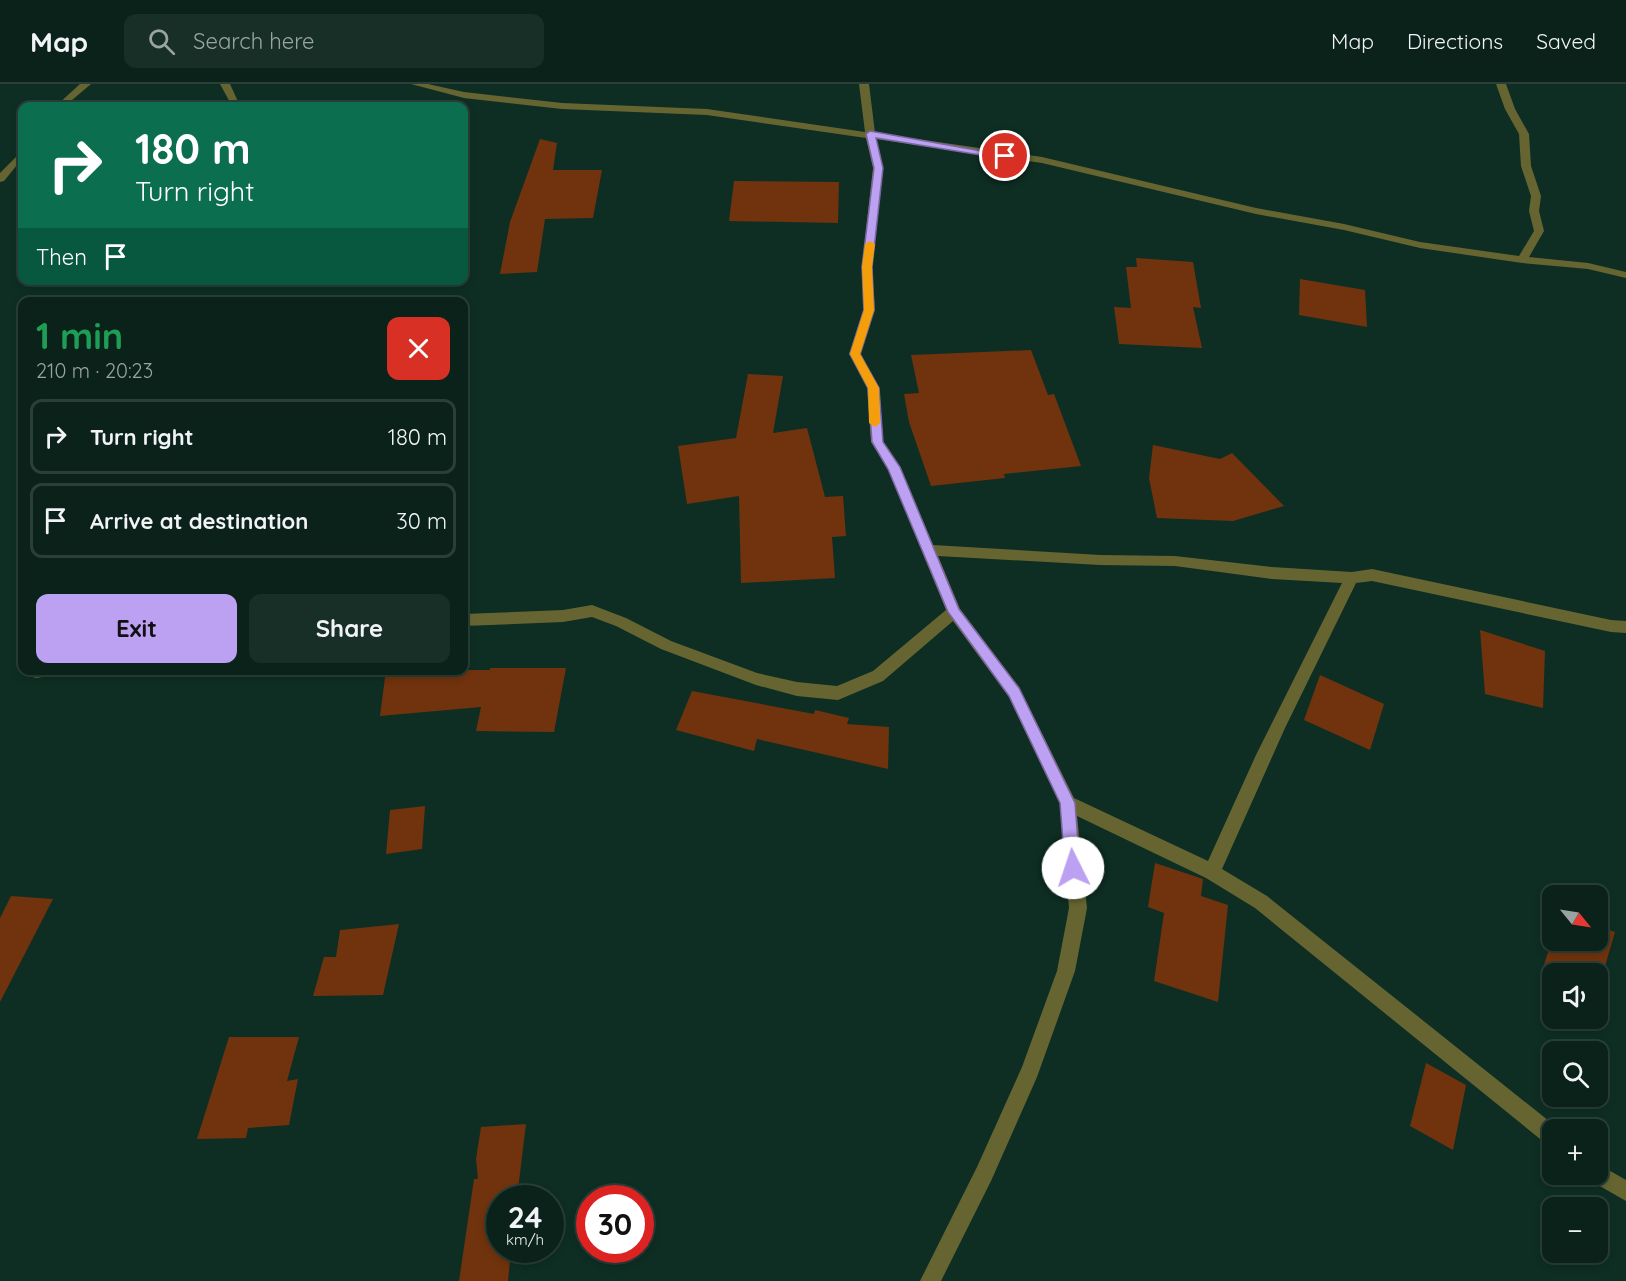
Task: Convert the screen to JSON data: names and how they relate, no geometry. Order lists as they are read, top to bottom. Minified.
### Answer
{"north":"bottom right","page":{"header":"Map","search":"Search here","nav":["Map","Directions","Saved"],"turn":["180 m","Turn right"],"then":"Then","heading":["1 min","210 m · 20:23"],"list":[{"name":"Turn right","value":"180 m"},{"name":"Arrive at destination","value":"30 m"}],"buttons":["Exit","Share"],"map_buttons":["+","−"],"speed":"24 km/h","limit":"30"}}
